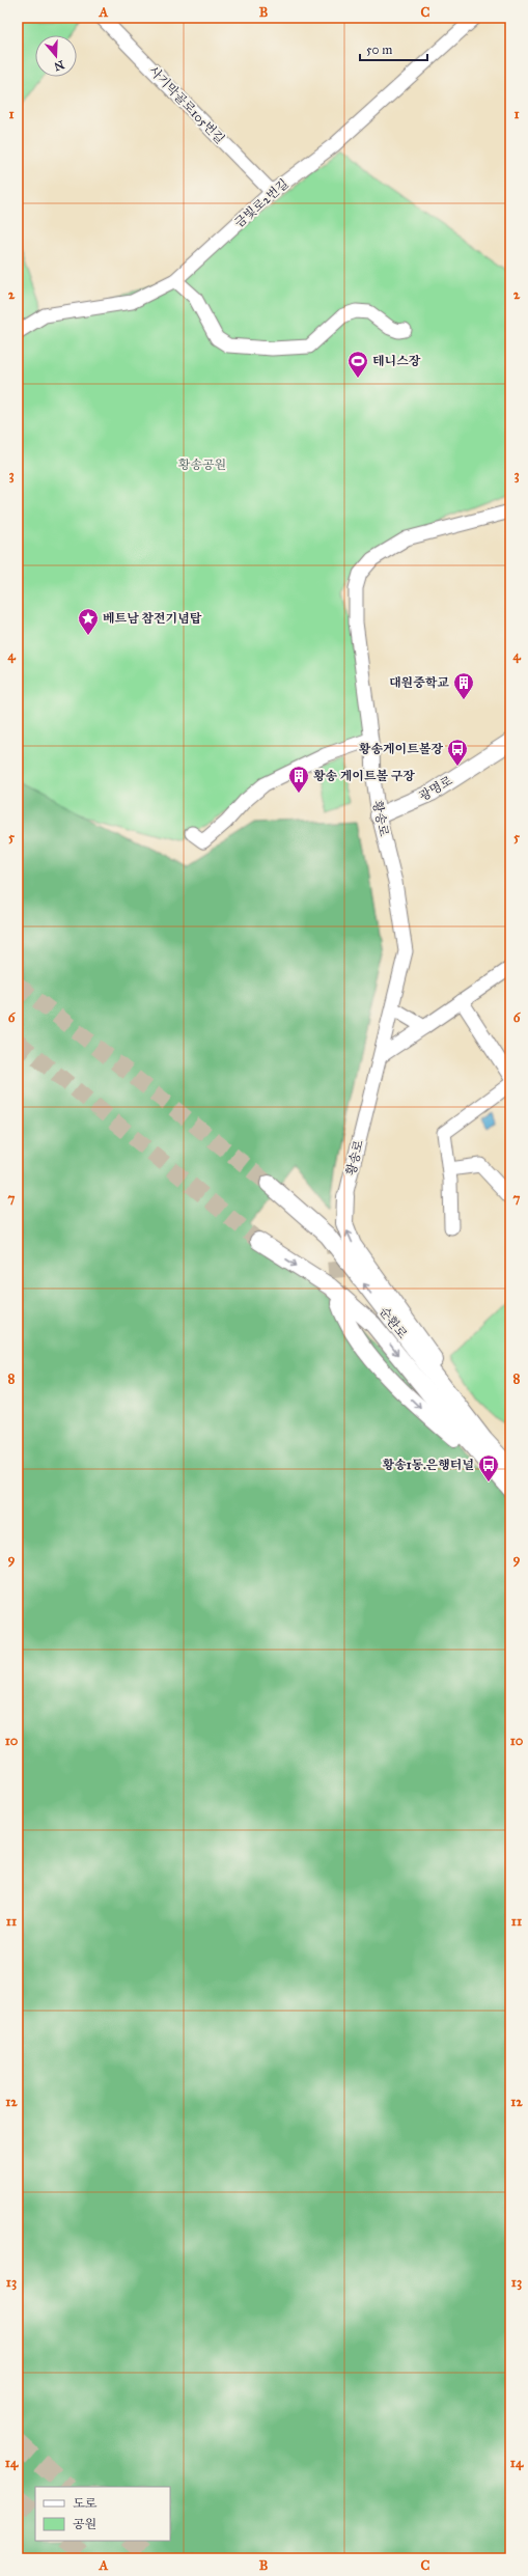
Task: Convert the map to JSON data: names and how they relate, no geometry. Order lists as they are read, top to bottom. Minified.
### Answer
{"streets":{"main road":["광명로","순환로"],"street":["사기막골로105번길","금빛로2번길","황송로"]},"crossings":[["사기막골로105번길","금빛로2번길"],["광명로","황송로"]],"parks":["황송공원"],"places":{"sports":["테니스장"],"place":["베트남 참전기념탑"],"building":["대원중학교","황송 게이트볼 구장"],"bus stop":["황송게이트볼장","황송1동.은행터널"]},"legend":["도로","공원"],"scale_bar":"50 m","north":"bottom","grid":{"columns":["A","B","C"],"rows":["1","2","3","4","5","6","7","8","9","10","11","12","13","14"]}}
